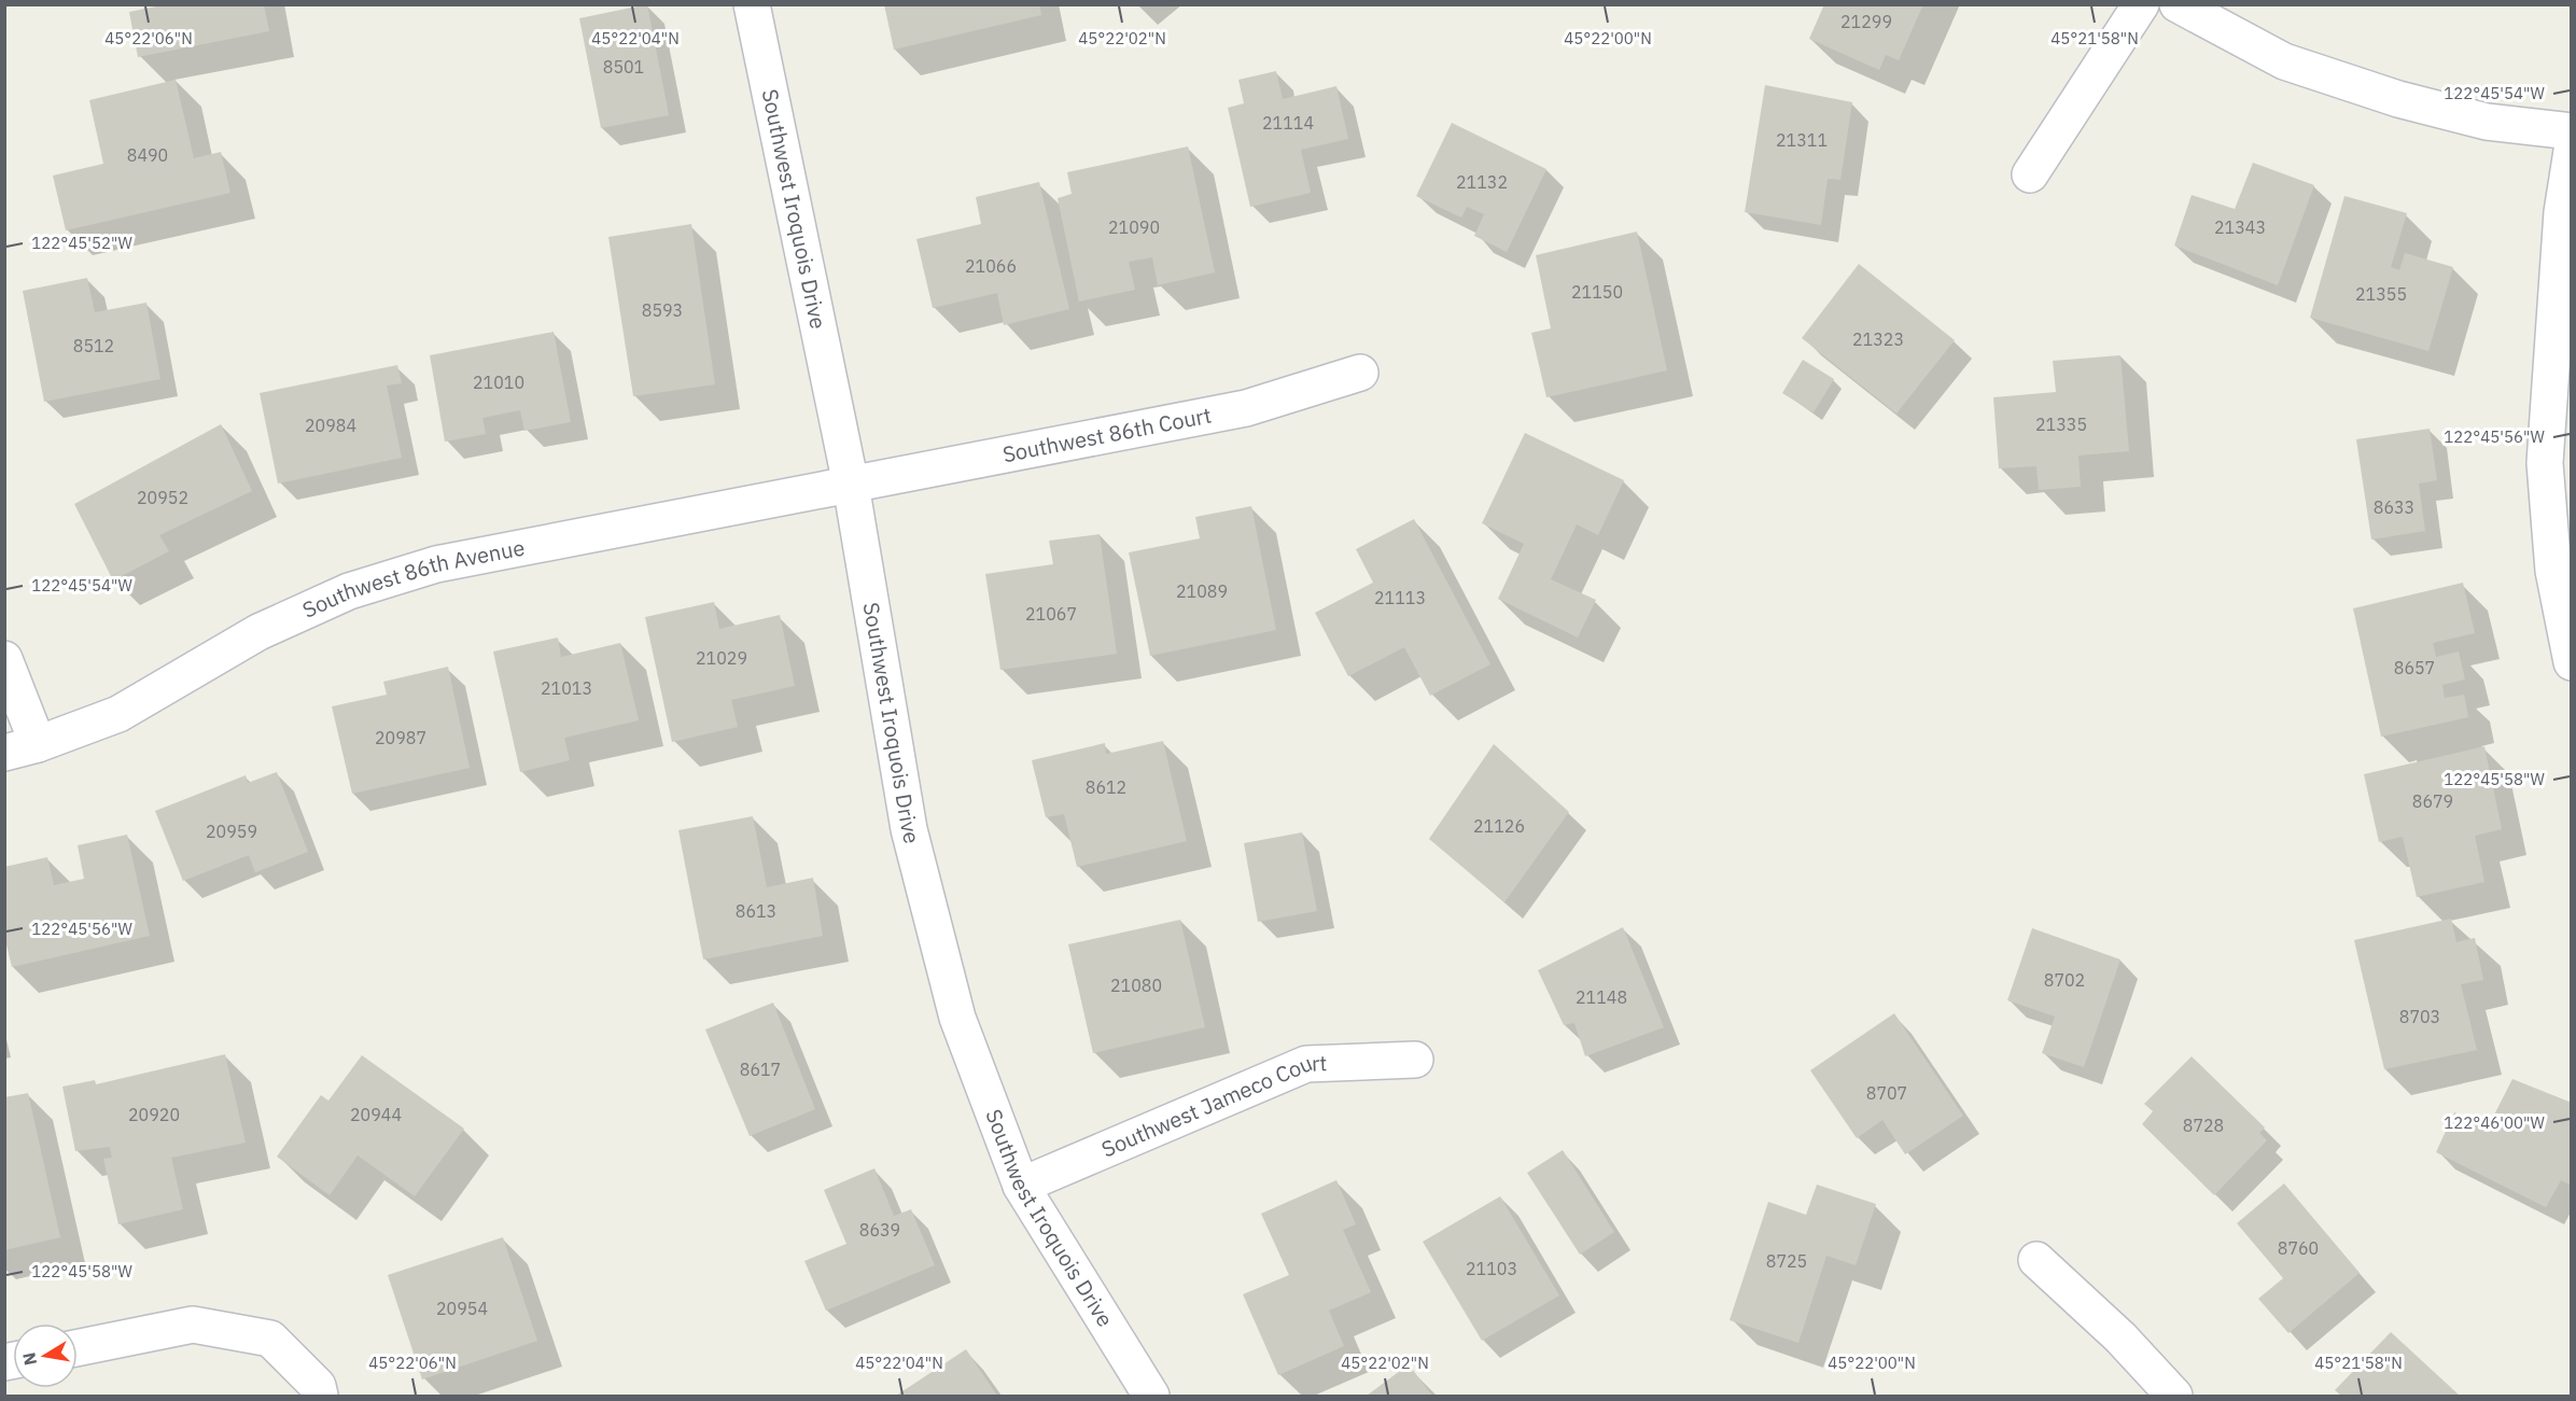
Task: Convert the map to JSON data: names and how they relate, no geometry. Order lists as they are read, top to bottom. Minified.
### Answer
{"streets":{"street":["Southwest Iroquois Drive","Southwest 86th Court","Southwest 86th Avenue","Southwest Jameco Court"]},"crossings":[["Southwest Iroquois Drive","Southwest 86th Court"],["Southwest Iroquois Drive","Southwest 86th Avenue"],["Southwest Iroquois Drive","Southwest Jameco Court"],["Southwest 86th Court","Southwest 86th Avenue"]],"house_numbers":["21299","8501","21114","21311","8490","21132","21090","21343","21066","21150","21355","8593","21323","8512","21010","21335","20984","20952","8633","21089","21113","21067","21029","8657","21013","20987","8612","8679","21126","20959","8613","8702","21080","21148","8703","8617","8707","20920","20944","8728","8639","8760","8725","21103","20954"],"north":"left","coordinates":["45°22'06\"N","45°22'04\"N","45°22'02\"N","45°22'00\"N","45°21'58\"N","122°45'54\"W","122°45'52\"W","122°45'56\"W","122°45'58\"W","122°46'00\"W"]}
